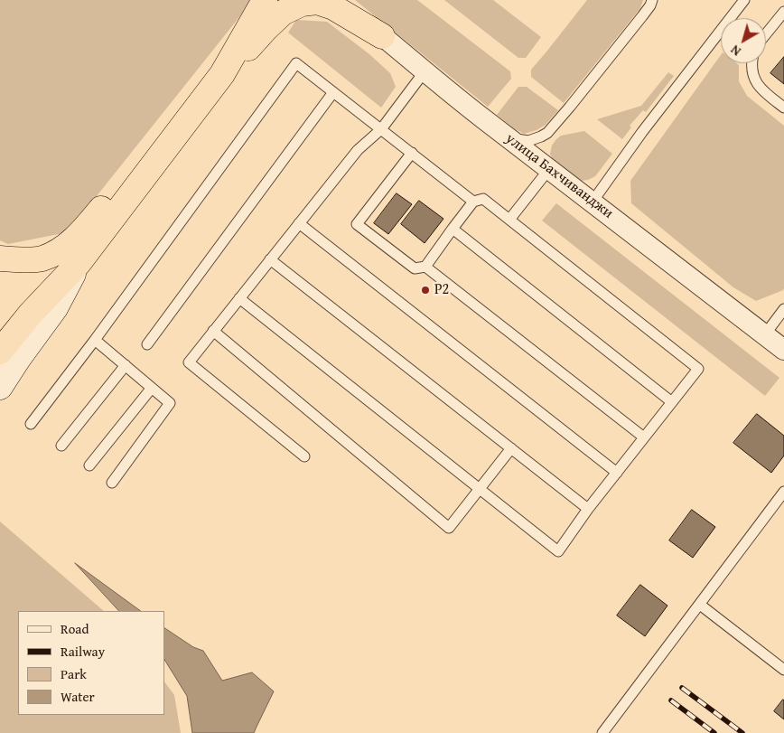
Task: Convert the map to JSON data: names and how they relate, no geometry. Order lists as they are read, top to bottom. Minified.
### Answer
{"streets":{"street":["улица Бахчиванджи"]},"places":["P2"],"legend":["Road","Railway","Park","Water"],"north":"bottom left"}
